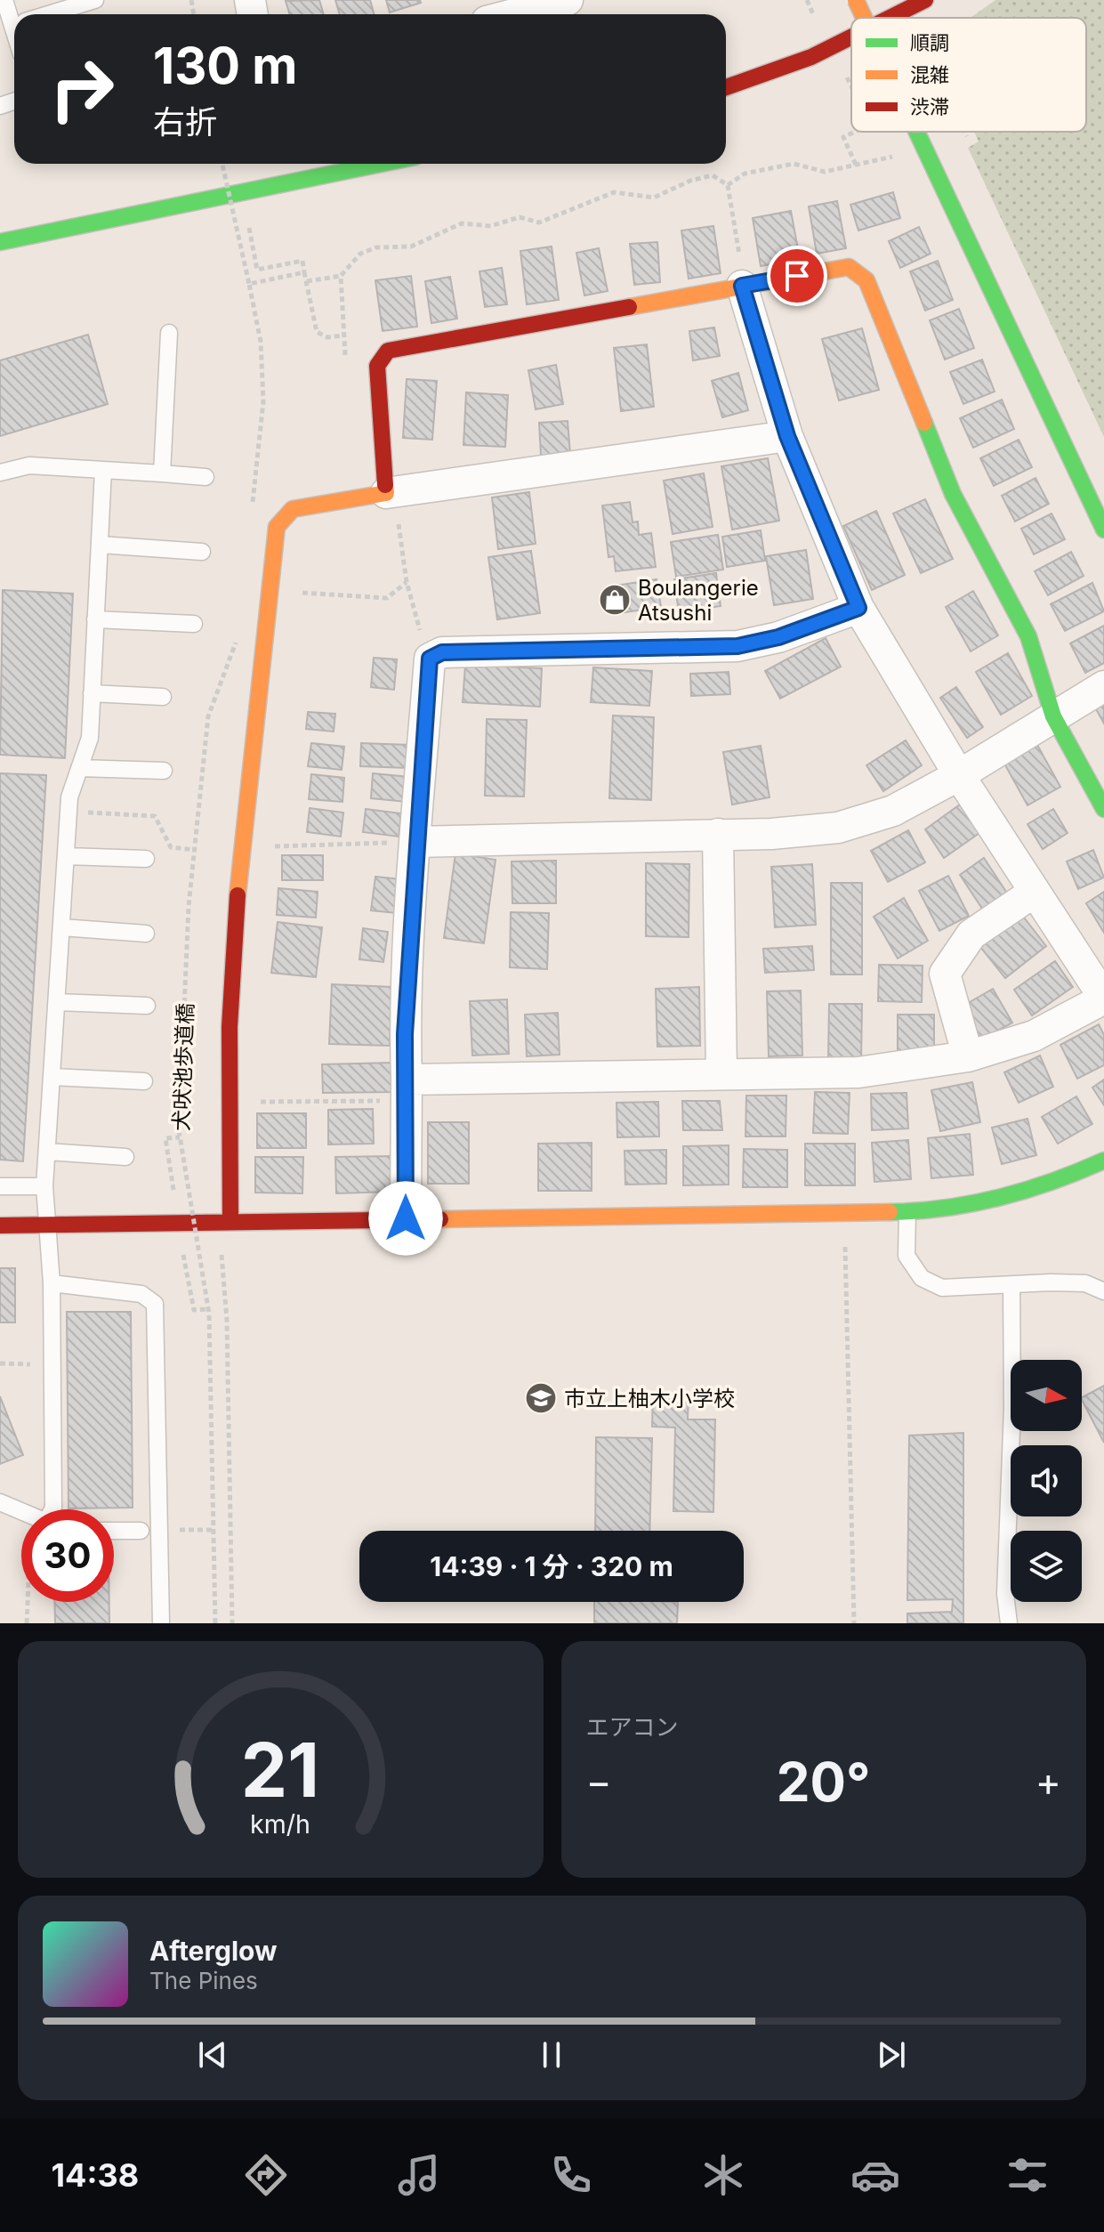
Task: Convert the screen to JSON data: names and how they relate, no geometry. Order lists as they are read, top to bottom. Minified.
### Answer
{"streets":{"path":["犬吠池歩道橋"]},"places":{"shop":["Boulangerie Atsushi"],"school or university":["市立上柚木小学校"]},"legend":["順調","混雑","渋滞"],"north":"right","page":{"turn":["130 m","右折"],"limit":"30","trip":"14:39 · 1 分 · 320 m","tile":"エアコン","heat":["−","20°","+"],"song":["Afterglow","The Pines"],"tabs":"14:38","gauge":["21","km/h"]}}
